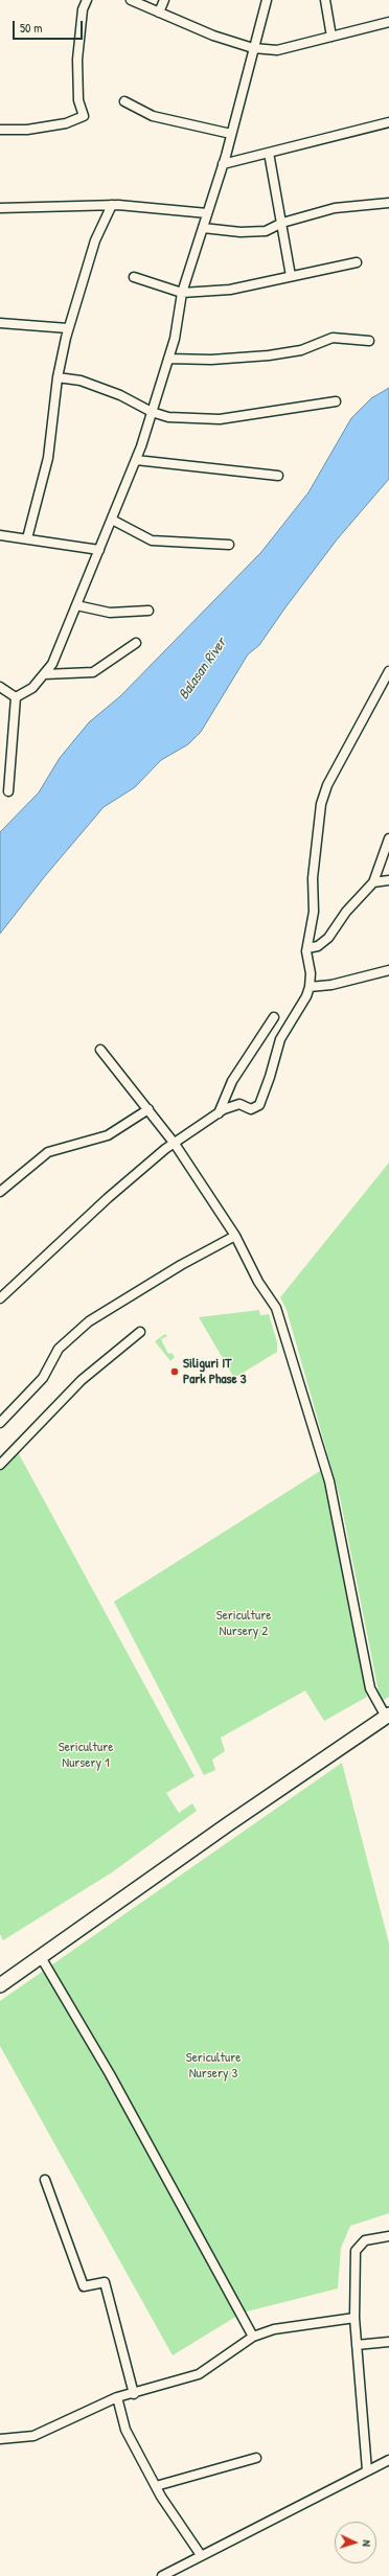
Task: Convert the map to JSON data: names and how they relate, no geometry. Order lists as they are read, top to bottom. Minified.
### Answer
{"water":["Balasan River"],"parks":["Sericulture Nursery 2","Sericulture Nursery 1","Sericulture Nursery 3"],"places":["Siliguri IT Park Phase 3"],"scale_bar":"50 m","north":"right"}
